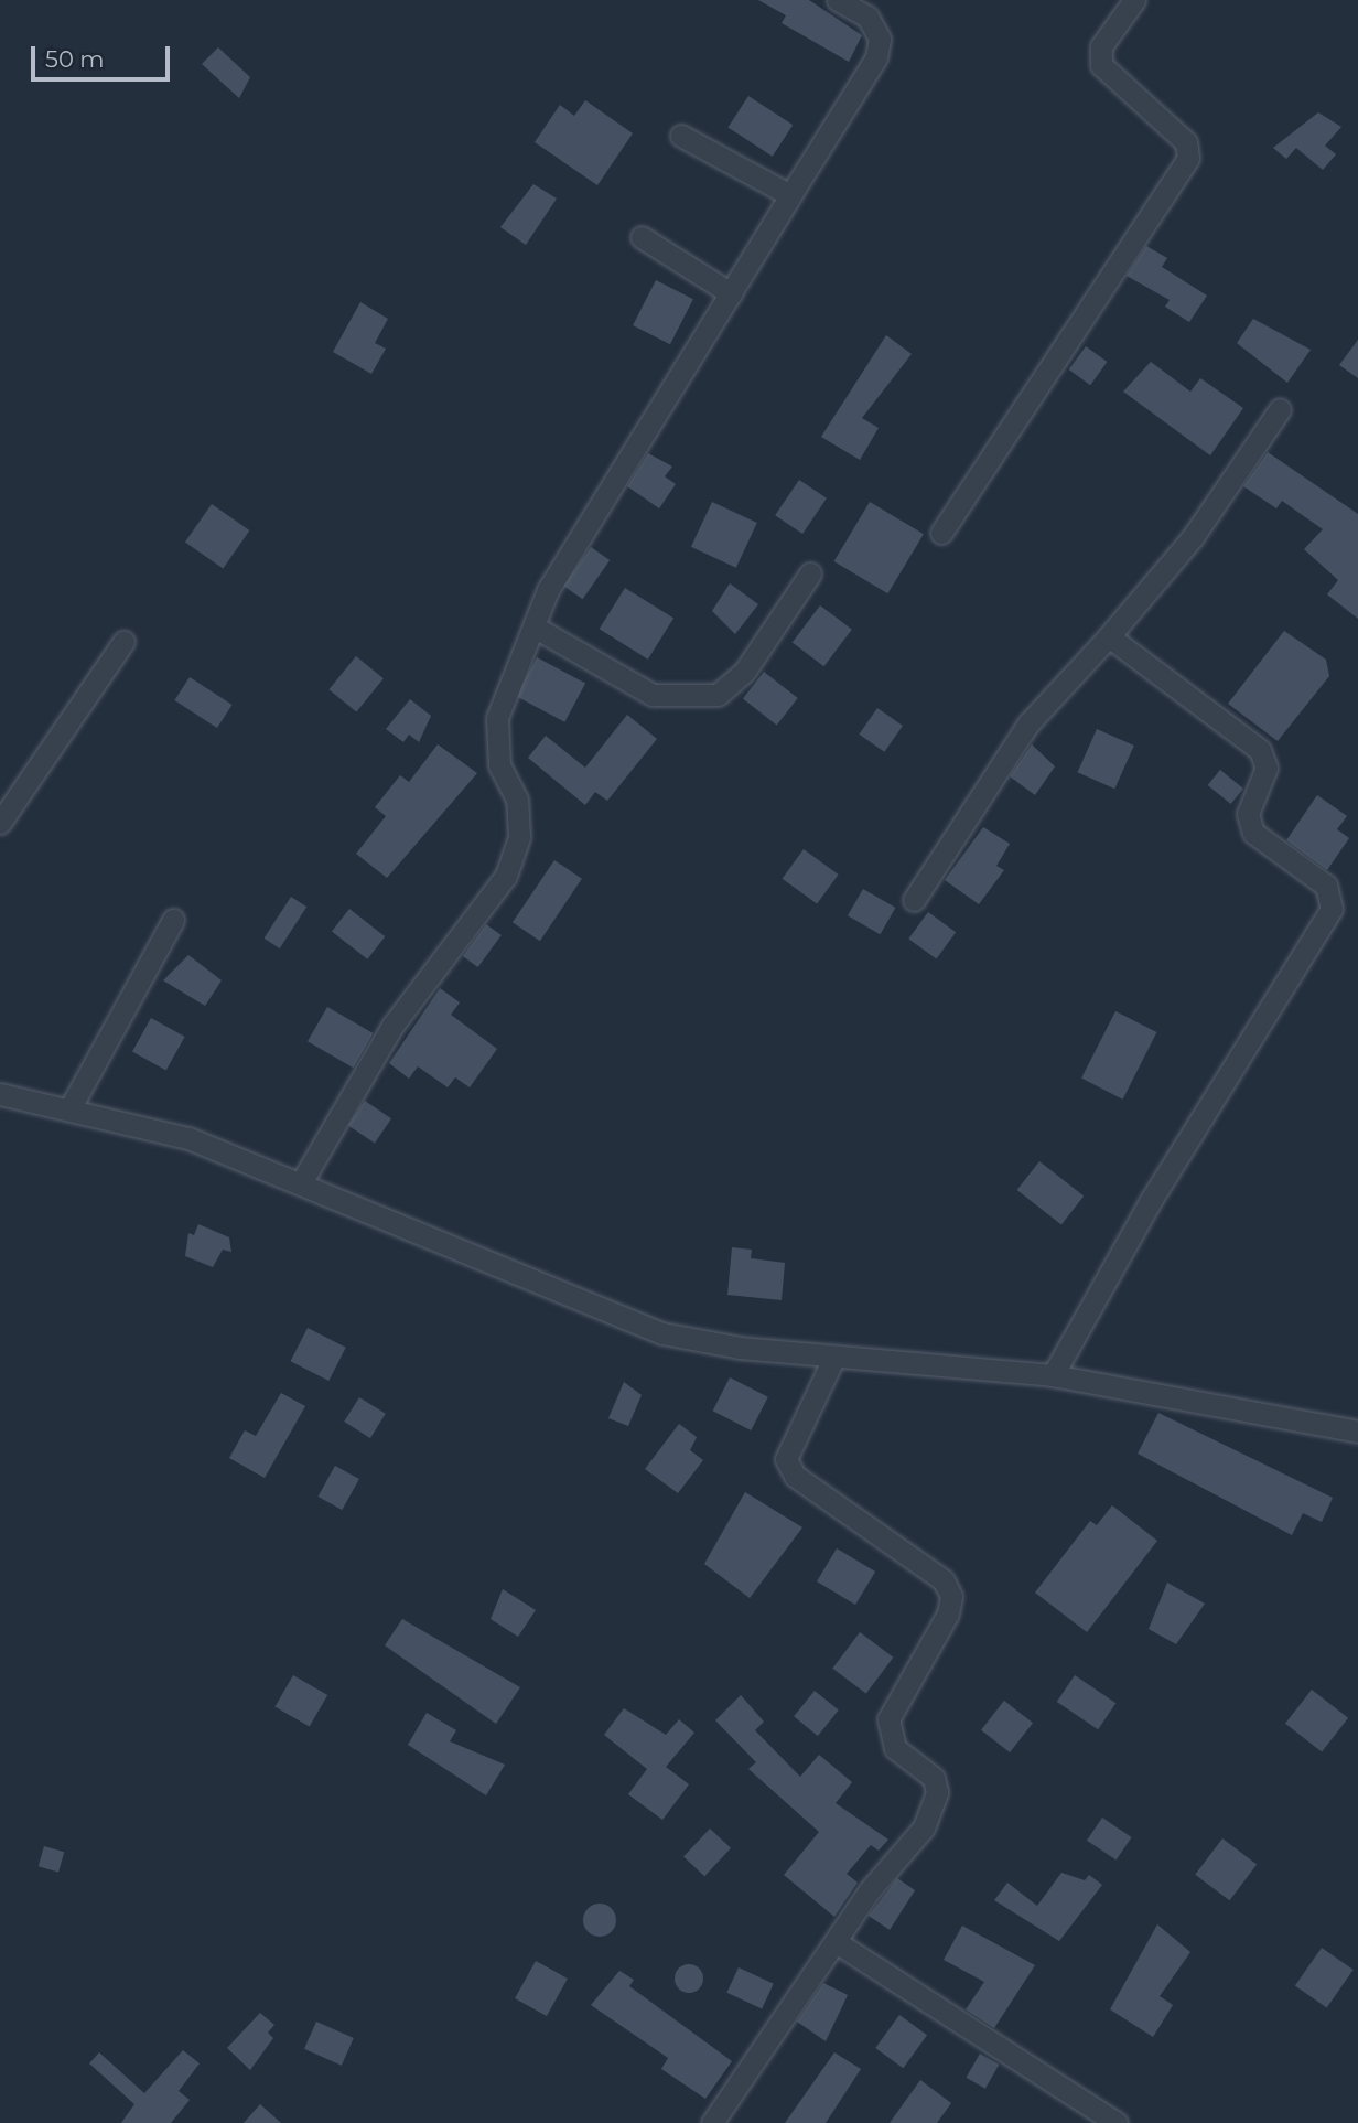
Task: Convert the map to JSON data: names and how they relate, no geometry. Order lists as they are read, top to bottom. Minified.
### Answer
{"scale_bar":"50 m"}
